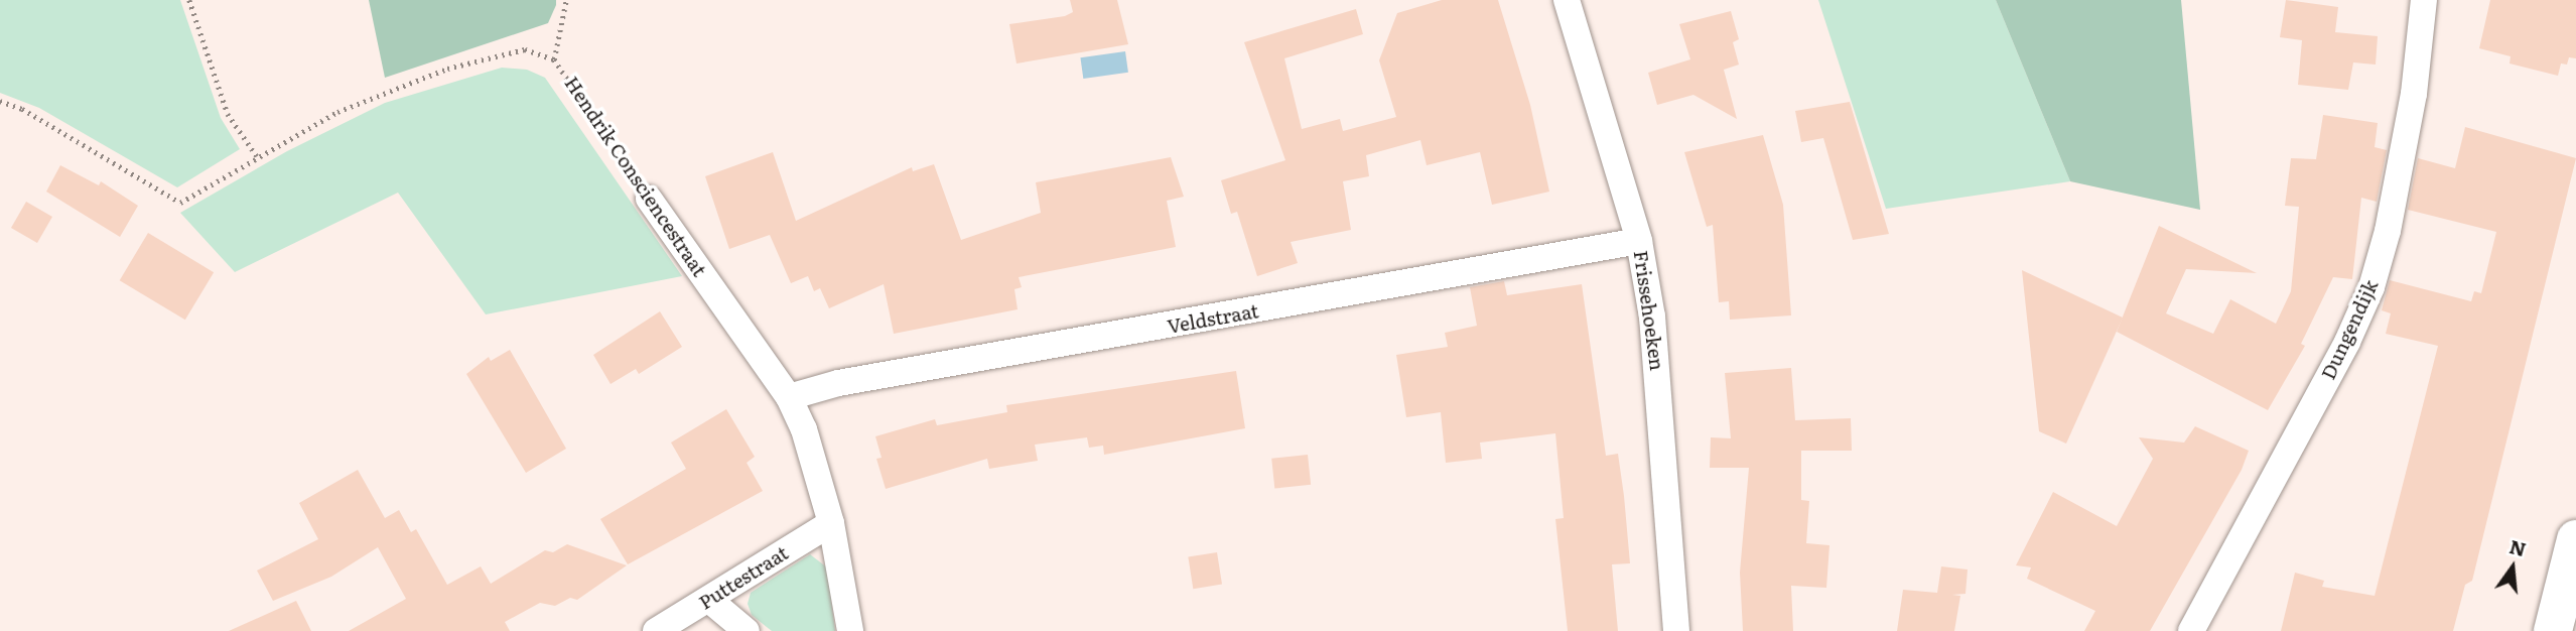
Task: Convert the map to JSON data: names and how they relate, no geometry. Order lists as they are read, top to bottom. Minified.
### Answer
{"streets":{"street":["Hendrik Consciencestraat","Frissehoeken","Veldstraat","Dungendijk","Puttestraat"]},"crossings":[["Hendrik Consciencestraat","Veldstraat"],["Hendrik Consciencestraat","Puttestraat"],["Frissehoeken","Veldstraat"]],"north":"top"}
